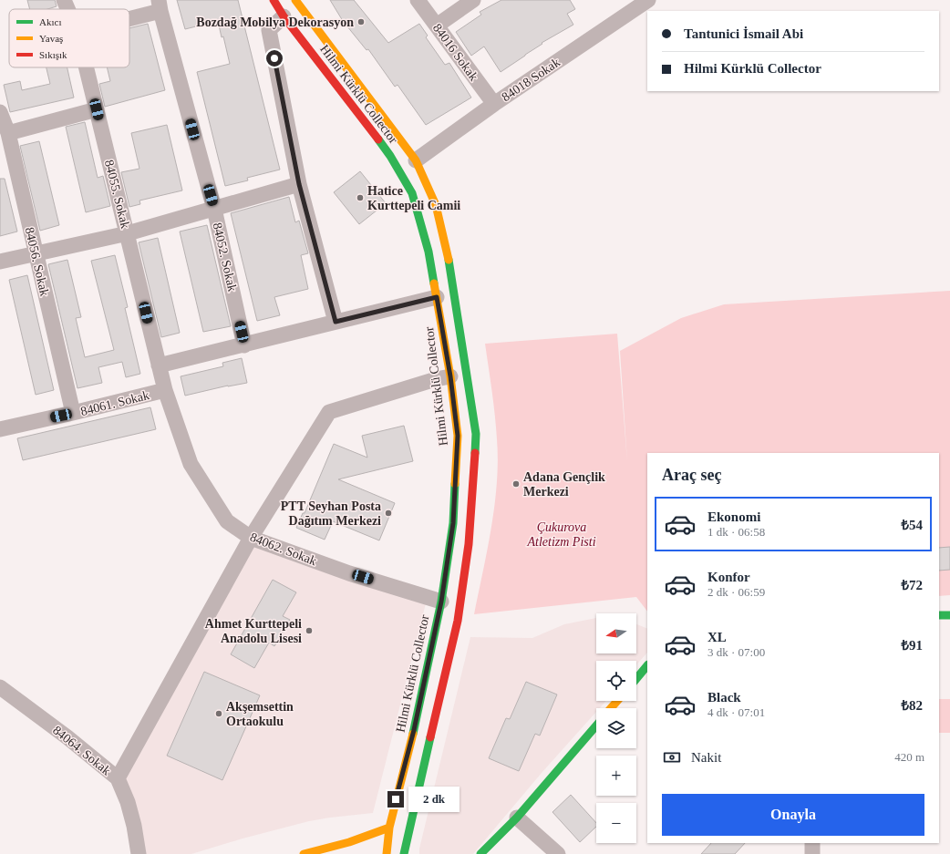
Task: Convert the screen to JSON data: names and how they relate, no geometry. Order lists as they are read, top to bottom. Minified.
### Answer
{"streets":{"main road":["Hilmi Kürklü Collector"],"street":["84016 Sokak","84018 Sokak","84055. Sokak","84052. Sokak","84056. Sokak","84061. Sokak","84062. Sokak","84064. Sokak"]},"crossings":[["84016 Sokak","84018 Sokak"],["84018 Sokak","Hilmi Kürklü Collector"],["Hilmi Kürklü Collector","84062. Sokak"],["84055. Sokak","84061. Sokak"],["84055. Sokak","84062. Sokak"],["84056. Sokak","84061. Sokak"],["84061. Sokak","84062. Sokak"]],"parks":["Çukurova Atletizm Pisti"],"places":["Bozdağ Mobilya Dekorasyon","Hatice Kurttepeli Camii","Adana Gençlik Merkezi","PTT Seyhan Posta Dağıtım Merkezi","Ahmet Kurttepeli Anadolu Lisesi","Akşemsettin Ortaokulu"],"legend":["Akıcı","Yavaş","Sıkışık"],"north":"left","page":{"banner":["Tantunici İsmail Abi","Hilmi Kürklü Collector"],"heading":"Araç seç","list":[{"name":"Ekonomi","note":"1 dk · 06:58","value":"₺54"},{"name":"Konfor","note":"2 dk · 06:59","value":"₺72"},{"name":"XL","note":"3 dk · 07:00","value":"₺91"},{"name":"Black","note":"4 dk · 07:01","value":"₺82"}],"map_buttons":["+","−"],"pay":["Nakit","420 m"],"bubble":"2 dk","buttons":"Onayla"}}
